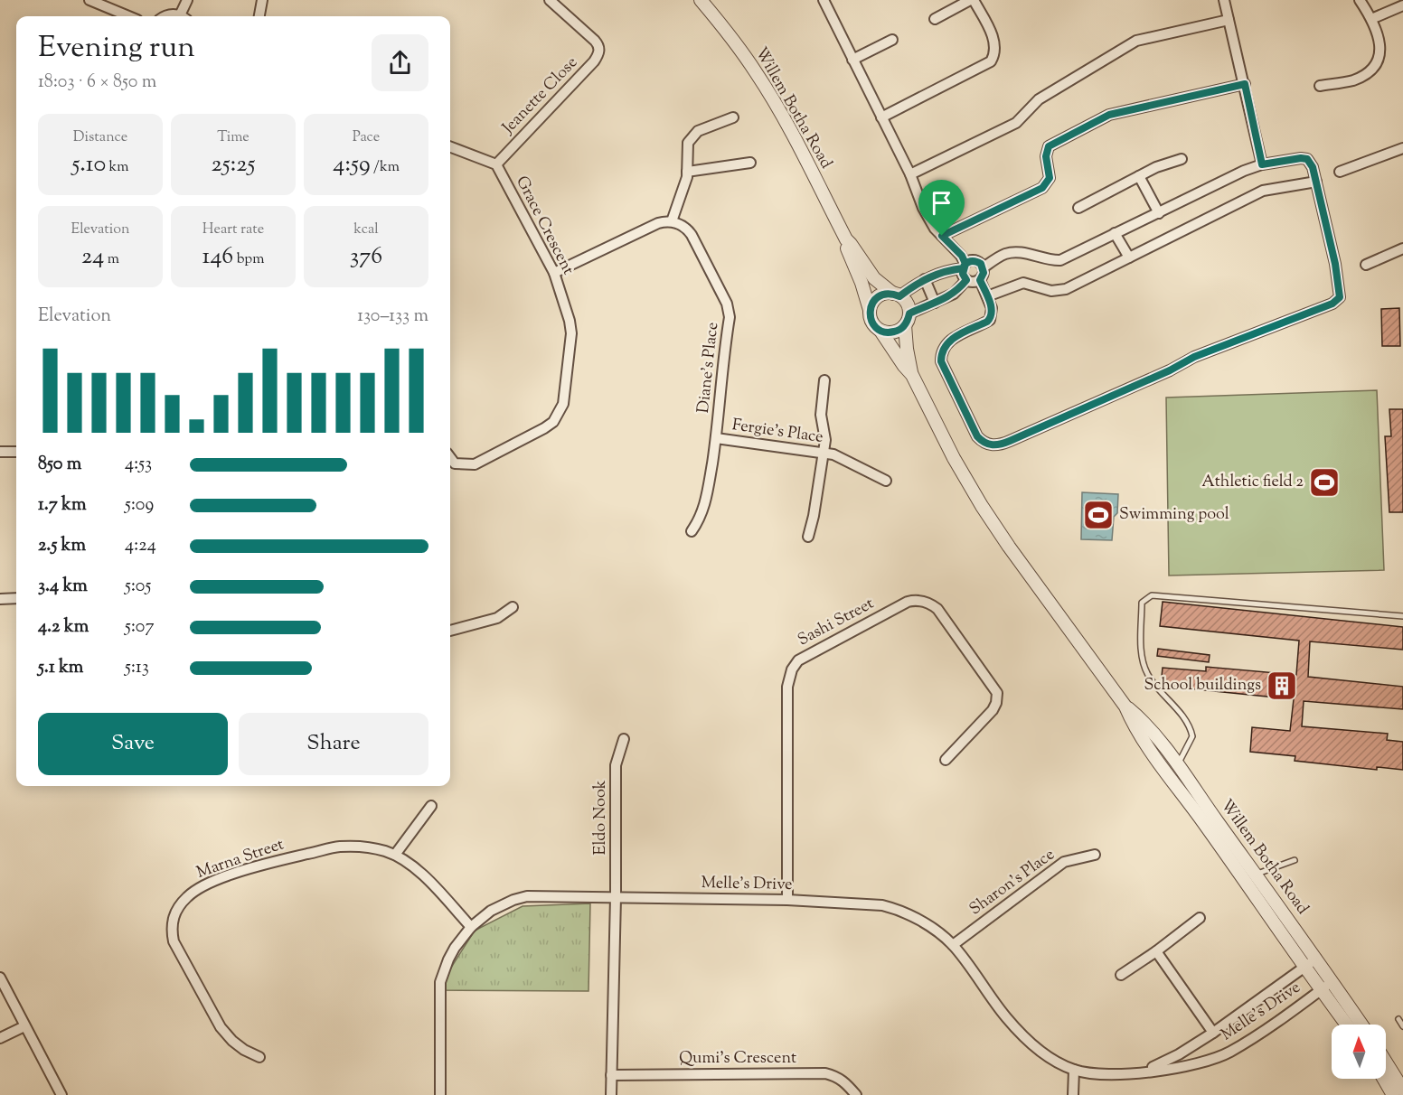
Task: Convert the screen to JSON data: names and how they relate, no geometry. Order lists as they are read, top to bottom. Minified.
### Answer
{"streets":{"street":["Jeanette Close","Willem Botha Road","Grace Crescent","Diane's Place","Fergie's Place","Sashi Street","Eldo Nook","Marna Street","Sharon's Place","Melle's Drive","Qumi's Crescent"]},"crossings":[["Jeanette Close","Grace Crescent"],["Willem Botha Road","Melle's Drive"],["Diane's Place","Fergie's Place"],["Sashi Street","Melle's Drive"],["Eldo Nook","Melle's Drive"],["Marna Street","Melle's Drive"],["Sharon's Place","Melle's Drive"]],"places":{"sports":["Athletic field 2","Swimming pool"],"building":["School buildings"]},"north":"top","page":{"heading":["Evening run","18:03 · 6 × 850 m"],"stats":[["Distance","5.10 km"],["Time","25:25"],["Pace","4:59 /km"],["Elevation","24 m"],["Heart rate","146 bpm"],["kcal","376"]],"chart":["Elevation","130–133 m"],"list":[{"name":"850 m","note":"4:53"},{"name":"1.7 km","note":"5:09"},{"name":"2.5 km","note":"4:24"},{"name":"3.4 km","note":"5:05"},{"name":"4.2 km","note":"5:07"},{"name":"5.1 km","note":"5:13"}],"buttons":["Save","Share"]}}
